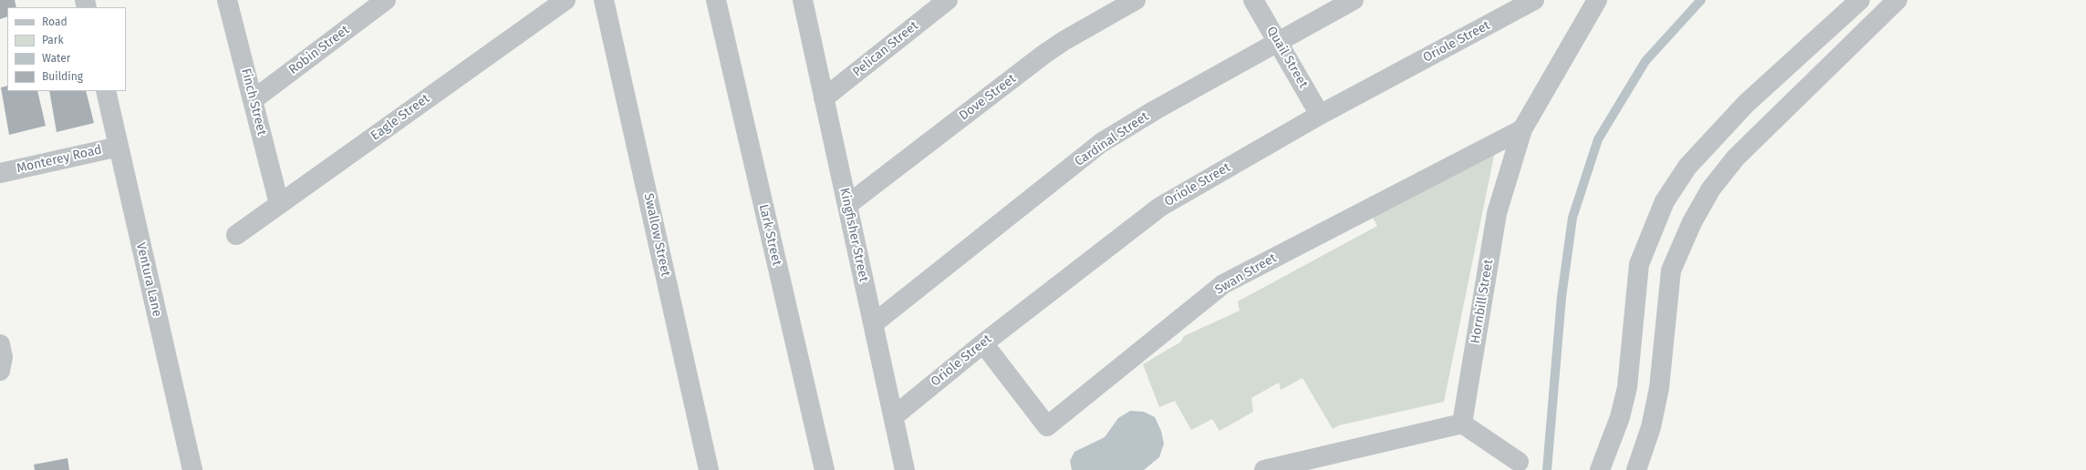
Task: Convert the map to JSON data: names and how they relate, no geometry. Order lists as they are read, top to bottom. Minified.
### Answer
{"streets":{"street":["Oriole Street","Pelican Street","Robin Street","Quail Street","Dove Street","Finch Street","Eagle Street","Cardinal Street","Monterey Road","Swallow Street","Lark Street","Kingfisher Street","Swan Street","Ventura Lane","Hornbill Street"]},"crossings":[["Oriole Street","Quail Street"],["Oriole Street","Kingfisher Street"],["Oriole Street","Swan Street"],["Pelican Street","Kingfisher Street"],["Robin Street","Finch Street"],["Quail Street","Cardinal Street"],["Dove Street","Kingfisher Street"],["Finch Street","Eagle Street"],["Cardinal Street","Kingfisher Street"],["Monterey Road","Ventura Lane"],["Swan Street","Hornbill Street"]],"legend":["Road","Park","Water","Building"]}
